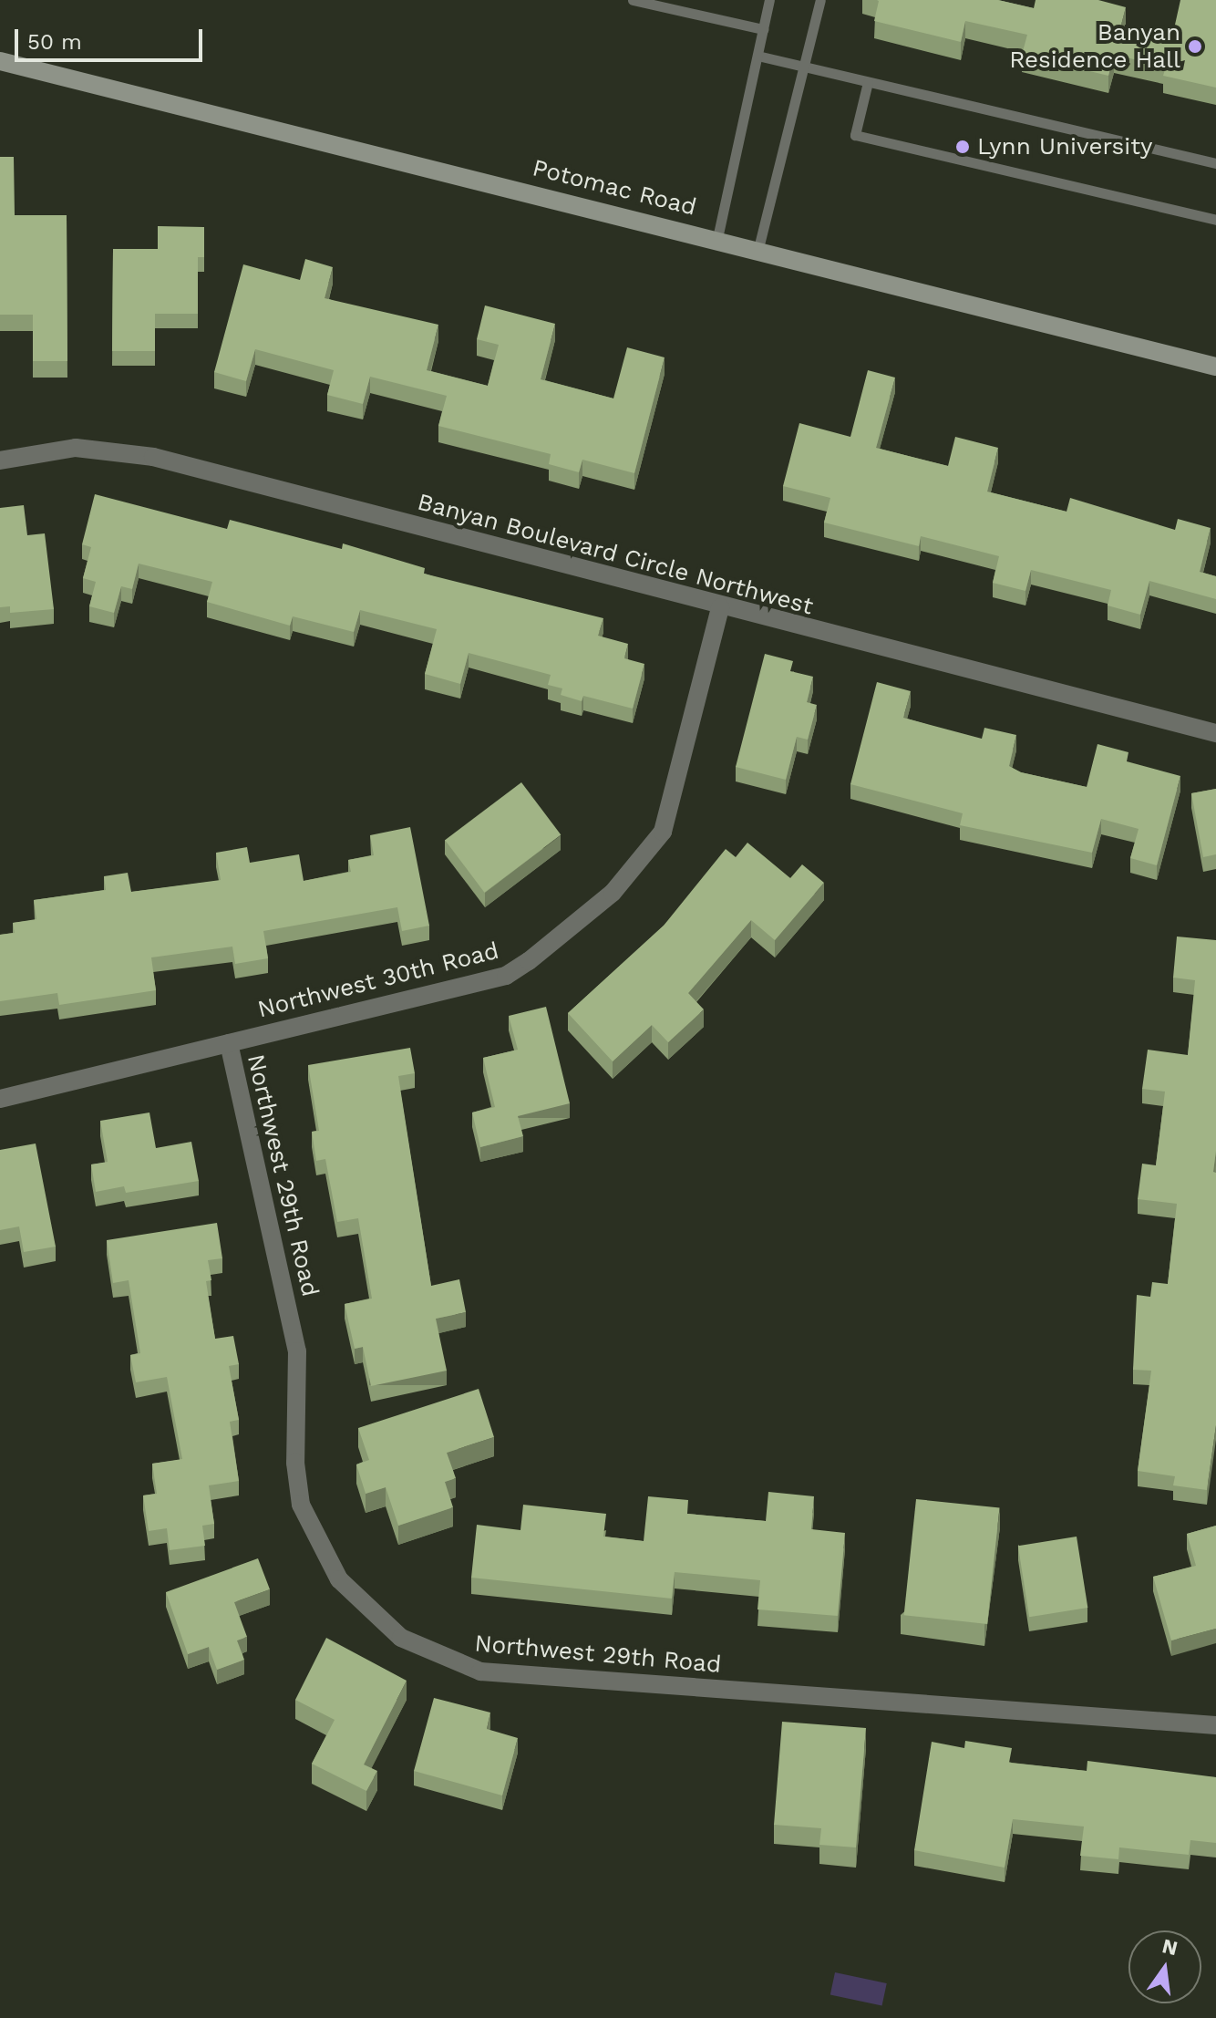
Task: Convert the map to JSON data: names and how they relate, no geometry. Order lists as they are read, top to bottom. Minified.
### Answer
{"streets":{"street":["Potomac Road","Banyan Boulevard Circle Northwest","Northwest 30th Road","Northwest 29th Road"]},"crossings":[["Banyan Boulevard Circle Northwest","Northwest 30th Road"],["Northwest 30th Road","Northwest 29th Road"]],"places":["Banyan Residence Hall","Lynn University"],"scale_bar":"50 m","north":"top"}
